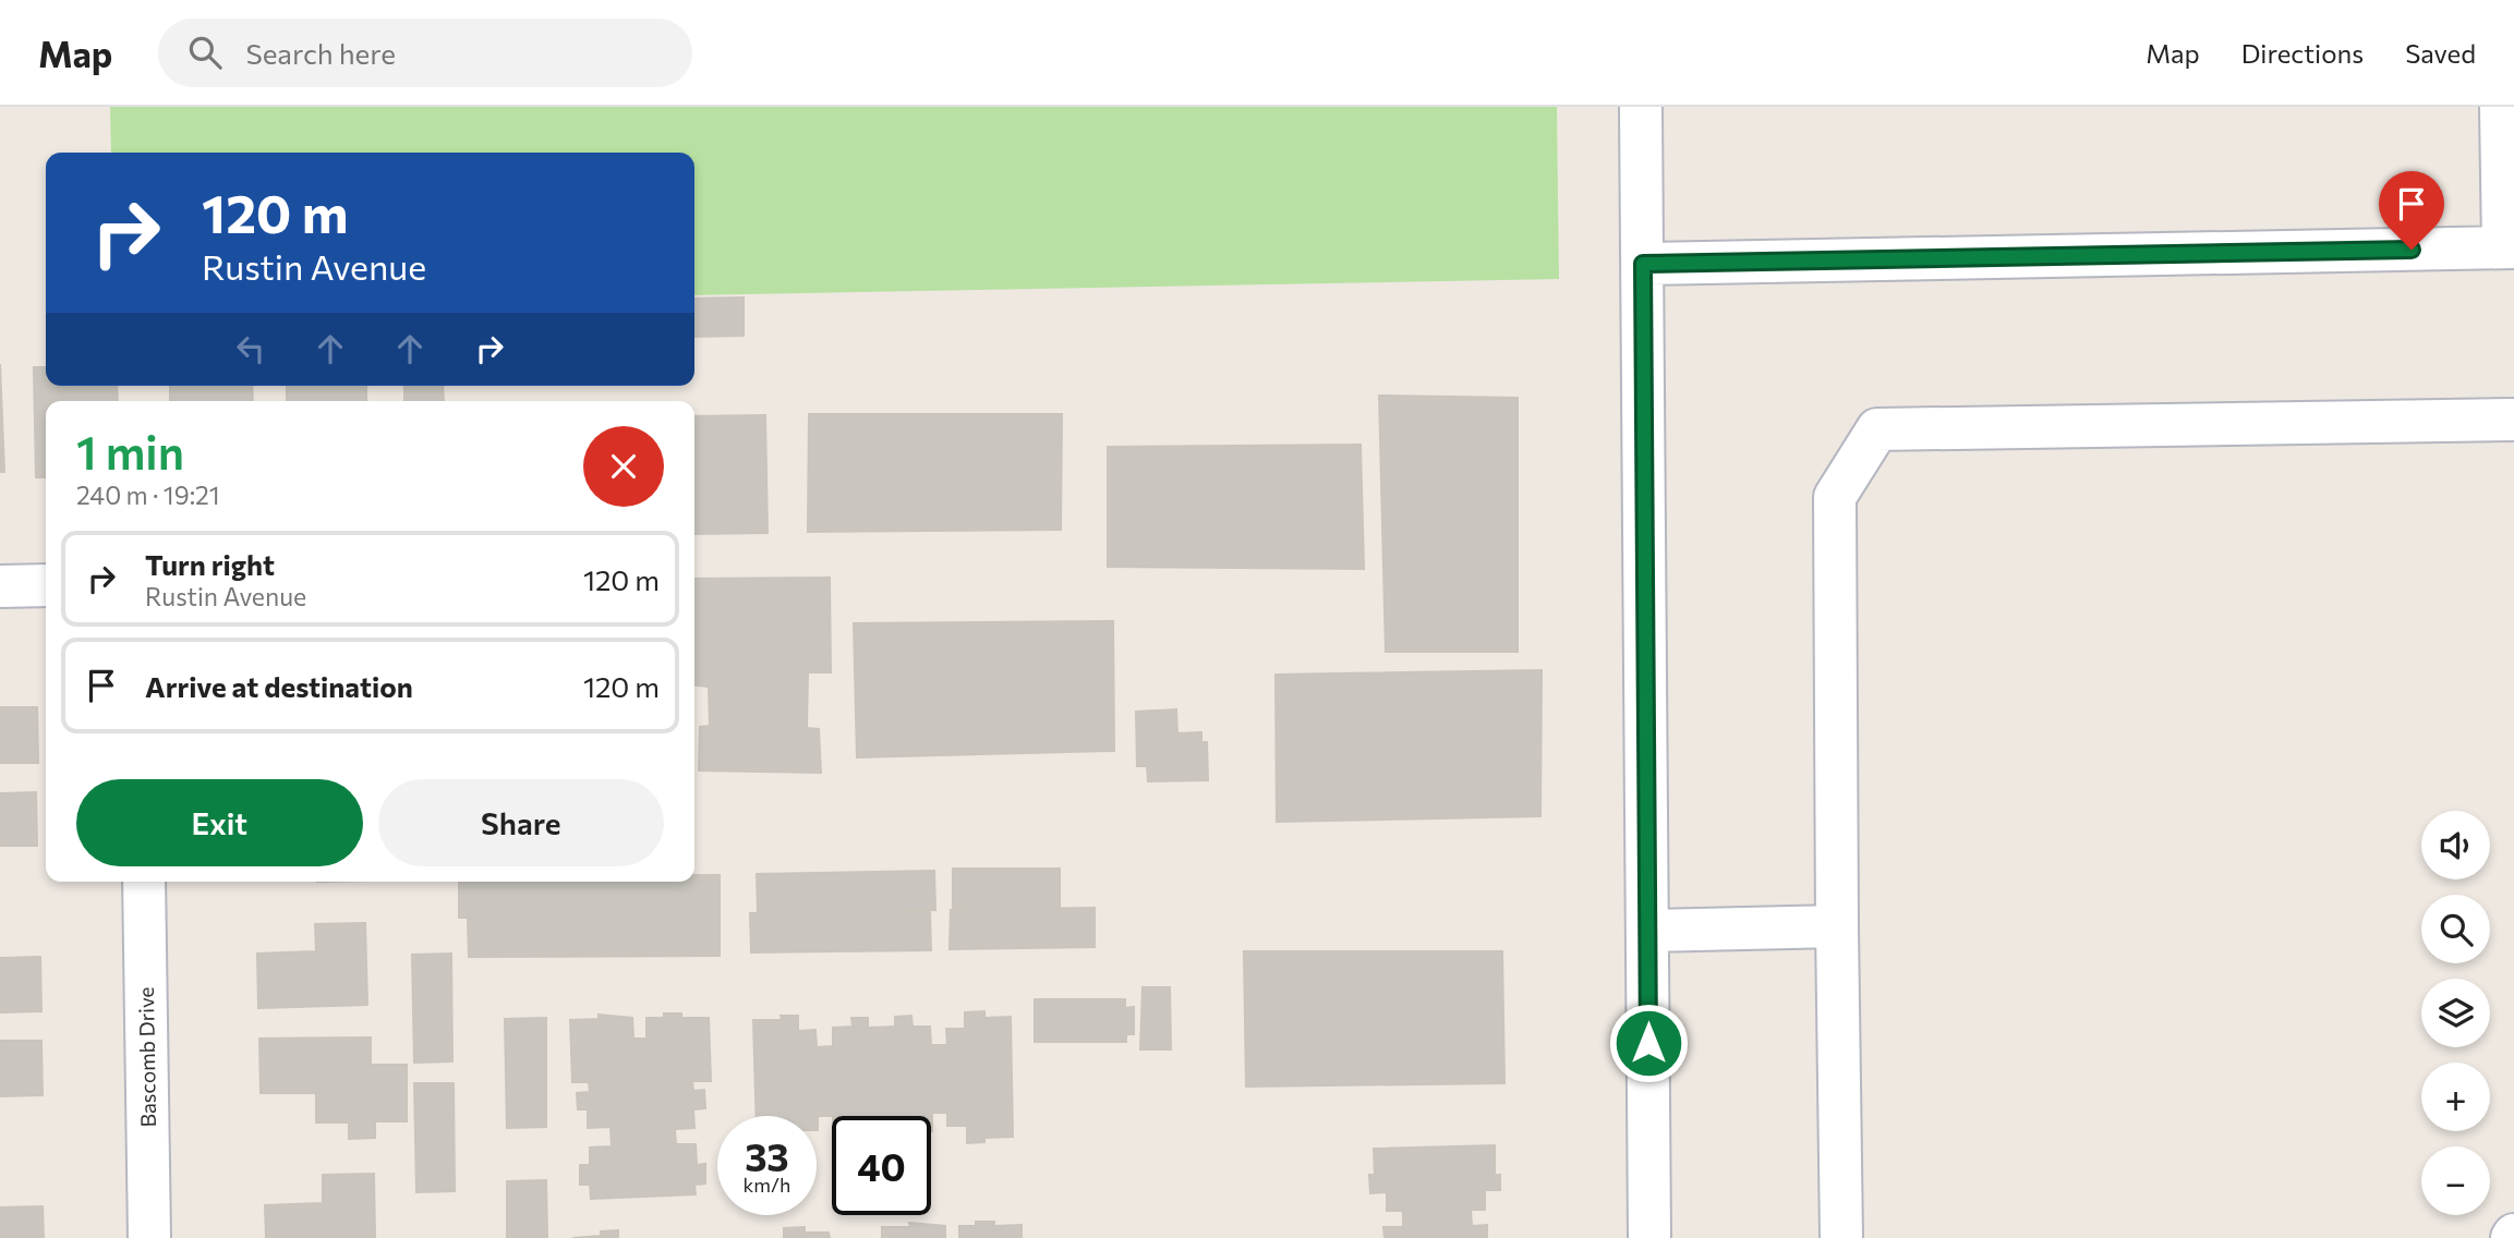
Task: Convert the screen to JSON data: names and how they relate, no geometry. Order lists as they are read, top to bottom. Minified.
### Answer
{"streets":{"street":["Bascomb Drive"]},"page":{"header":"Map","search":"Search here","nav":["Map","Directions","Saved"],"turn":["120 m","Rustin Avenue"],"heading":["1 min","240 m · 19:21"],"list":[{"name":"Turn right","note":"Rustin Avenue","value":"120 m"},{"name":"Arrive at destination","value":"120 m"}],"buttons":["Exit","Share"],"map_buttons":["+","−"],"speed":"33 km/h","limit":"40"}}
